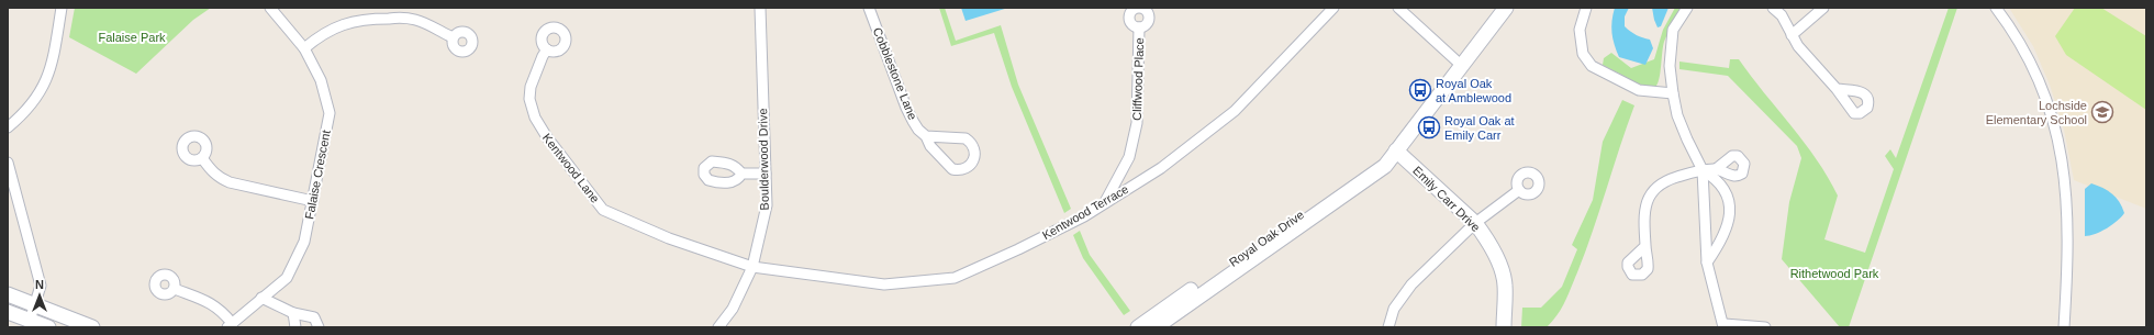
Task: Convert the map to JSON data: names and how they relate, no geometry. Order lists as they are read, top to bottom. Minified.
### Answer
{"streets":{"main road":["Emily Carr Drive","Royal Oak Drive"],"street":["Cobblestone Lane","Cliffwood Place","Boulderwood Drive","Kentwood Lane","Falaise Crescent","Kentwood Terrace"]},"crossings":[["Cliffwood Place","Kentwood Terrace"],["Boulderwood Drive","Kentwood Lane"],["Boulderwood Drive","Kentwood Terrace"],["Kentwood Lane","Kentwood Terrace"],["Emily Carr Drive","Royal Oak Drive"]],"parks":["Falaise Park","Rithetwood Park"],"places":{"bus stop":["Royal Oak at Amblewood","Royal Oak at Emily Carr"],"school or university":["Lochside Elementary School"]},"north":"top"}
